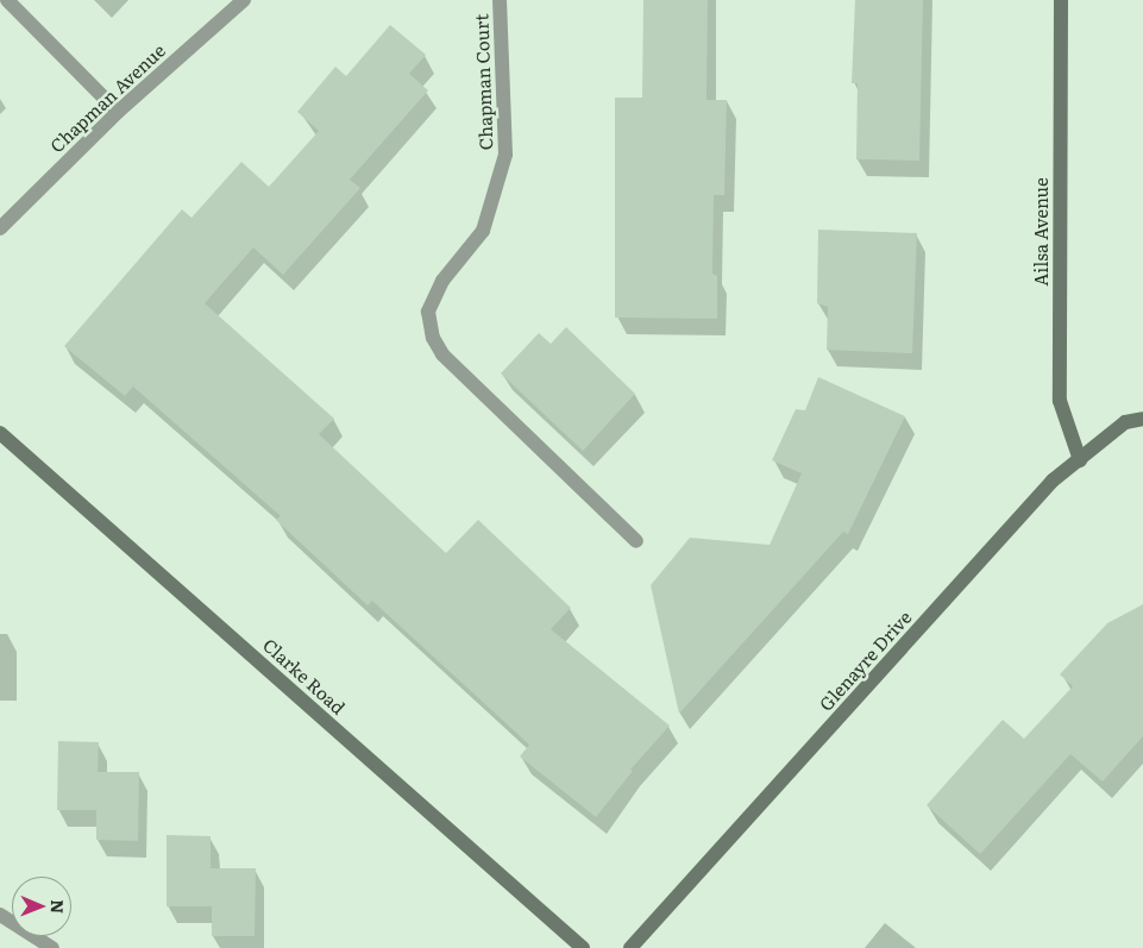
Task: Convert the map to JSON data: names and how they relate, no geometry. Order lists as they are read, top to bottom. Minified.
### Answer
{"streets":{"street":["Chapman Court","Chapman Avenue","Ailsa Avenue","Glenayre Drive","Clarke Road"]},"crossings":[["Ailsa Avenue","Glenayre Drive"]],"north":"right"}
